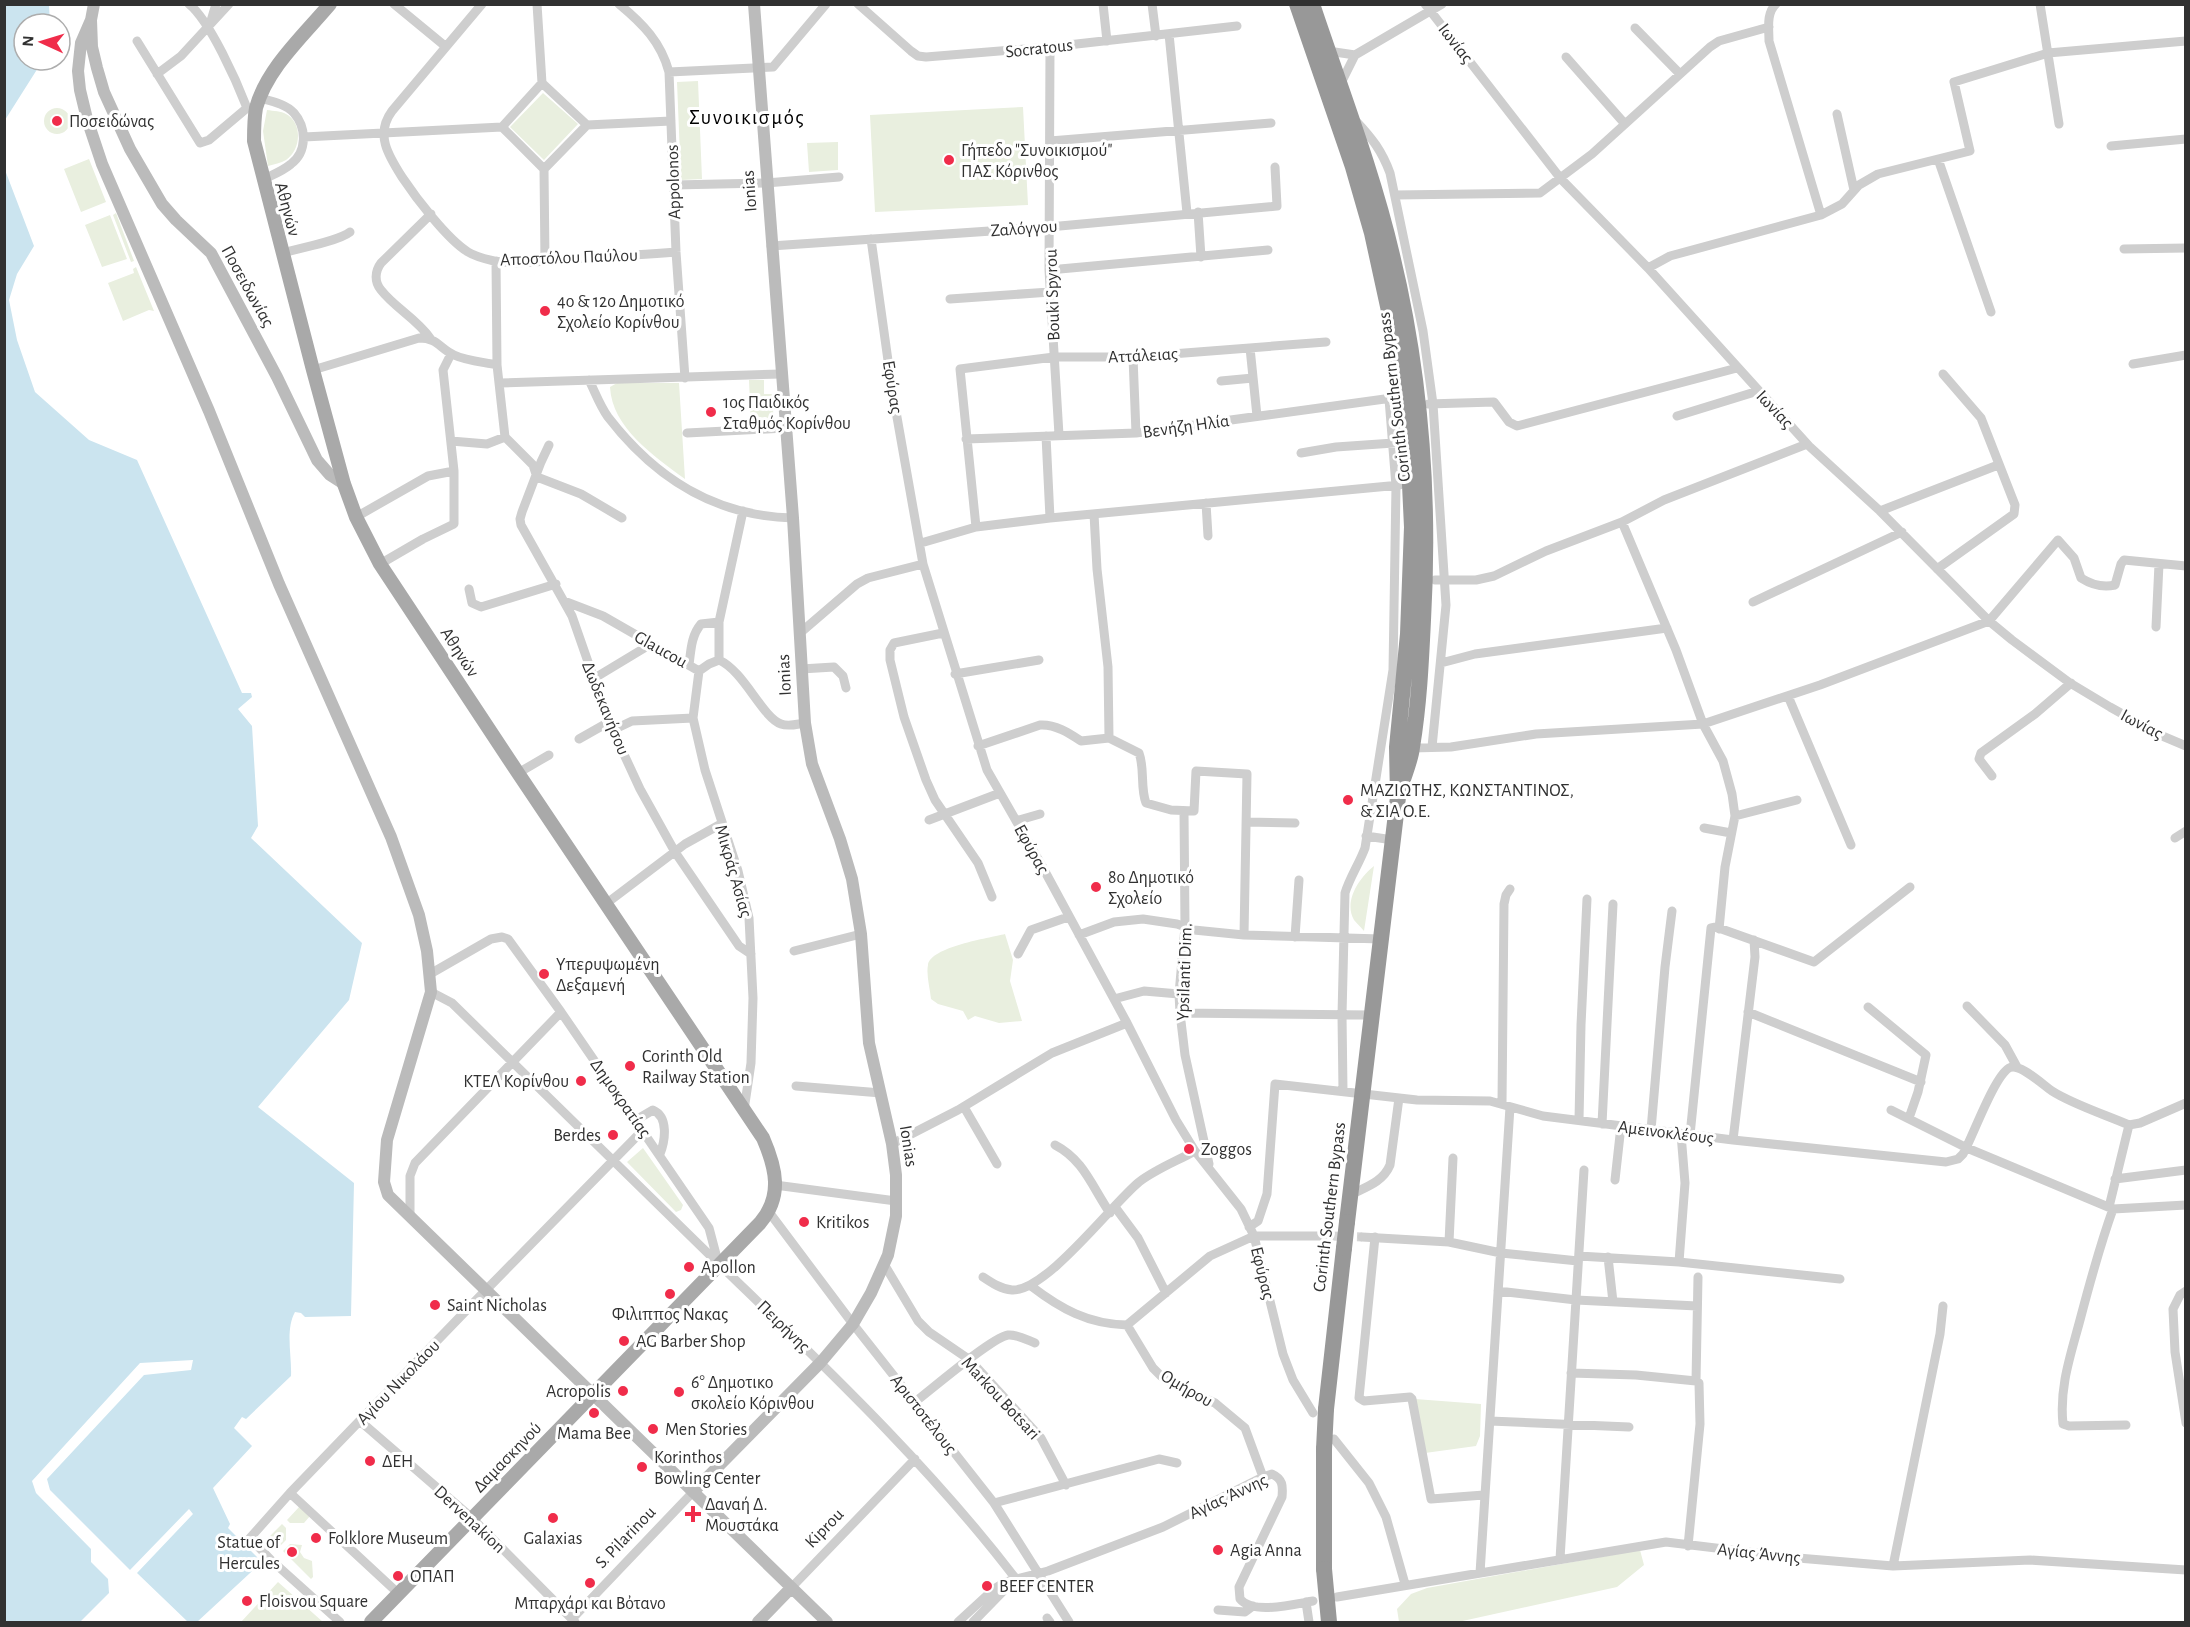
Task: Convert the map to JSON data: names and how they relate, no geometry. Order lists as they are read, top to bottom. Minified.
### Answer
{"streets":{"highway":["Corinth Southern Bypass"],"main road":["Αθηνών","Δαμασκηνού"],"street":["Ιωνίας","Socratous","Appolonos","Ionias","Ζαλόγγου","Αποστόλου Παύλου","Ποσειδωνίας","Bouki Spyrou","Αττάλειας","Εφύρας","Βενήζη Ηλία","Glaucou","Δωδεκανήσου","Μικράς Ασίας","Ypsilanti Dim.","Δημοκρατίας","Αμεινοκλέους","Πειρήνης","Αγίου Νικολάου","Ομήρου","Markou Botsari","Αριστοτέλους","Αγίας Άννης","Dervenakion","Kiprou","S. Pilarinou"]},"crossings":[["Socratous","Bouki Spyrou"],["Appolonos","Αποστόλου Παύλου"],["Ionias","Ζαλόγγου"],["Ionias","Markou Botsari"],["Ionias","Αριστοτέλους"],["Ionias","S. Pilarinou"],["Αθηνών","Ποσειδωνίας"],["Αθηνών","Μικράς Ασίας"],["Αθηνών","Αριστοτέλους"],["Ζαλόγγου","Bouki Spyrou"],["Ζαλόγγου","Εφύρας"],["Bouki Spyrou","Αττάλειας"],["Bouki Spyrou","Βενήζη Ηλία"],["Αττάλειας","Βενήζη Ηλία"],["Εφύρας","Corinth Southern Bypass"],["Εφύρας","Ypsilanti Dim."],["Εφύρας","Αμεινοκλέους"],["Corinth Southern Bypass","Βενήζη Ηλία"],["Corinth Southern Bypass","Αμεινοκλέους"],["Glaucou","Δωδεκανήσου"],["Glaucou","Μικράς Ασίας"],["Δωδεκανήσου","Μικράς Ασίας"],["Δημοκρατίας","Πειρήνης"],["Δημοκρατίας","Αγίου Νικολάου"],["Δημοκρατίας","Δαμασκηνού"],["Πειρήνης","Αγίου Νικολάου"],["Πειρήνης","Δαμασκηνού"],["Πειρήνης","Αγίας Άννης"],["Πειρήνης","Kiprou"],["Πειρήνης","S. Pilarinou"],["Αγίου Νικολάου","Dervenakion"],["Ομήρου","Αγίας Άννης"],["Αριστοτέλους","Αγίας Άννης"],["Αριστοτέλους","S. Pilarinou"],["Δαμασκηνού","Dervenakion"],["Dervenakion","S. Pilarinou"]],"districts":["Συνοικισμός"],"places":{"other":["Ποσειδώνας","Γήπεδο \"Συνοικισμού\" ΠΑΣ Κόρινθος","4ο & 12ο Δημοτικό Σχολείο Κορίνθου","1ος Παιδικός Σταθμός Κορίνθου","ΜΑΖΙΩΤΗΣ, ΚΩΝΣΤΑΝΤΙΝΟΣ, & ΣΙΑ Ο.Ε.","8ο Δημοτικό Σχολείο","Υπερυψωμένη Δεξαμενή","Corinth Old Railway Station","ΚΤΕΛ Κορίνθου","Berdes","Zoggos","Kritikos","Apollon","Φιλιππος Νακας","Saint Nicholas","AG Barber Shop","Acropolis","6° Δημοτικο σκολείο Κόρινθου","Mama Bee","Men Stories","ΔΕΗ","Korinthos Bowling Center","Galaxias","Folklore Museum","Agia Anna","Statue of Hercules","ΟΠΑΠ","Μπαρχάρι και Βὀτανο","BEEF CENTER","Floisvou Square"],"health":["Δαναή Δ. Μουστάκα"]},"north":"left"}
